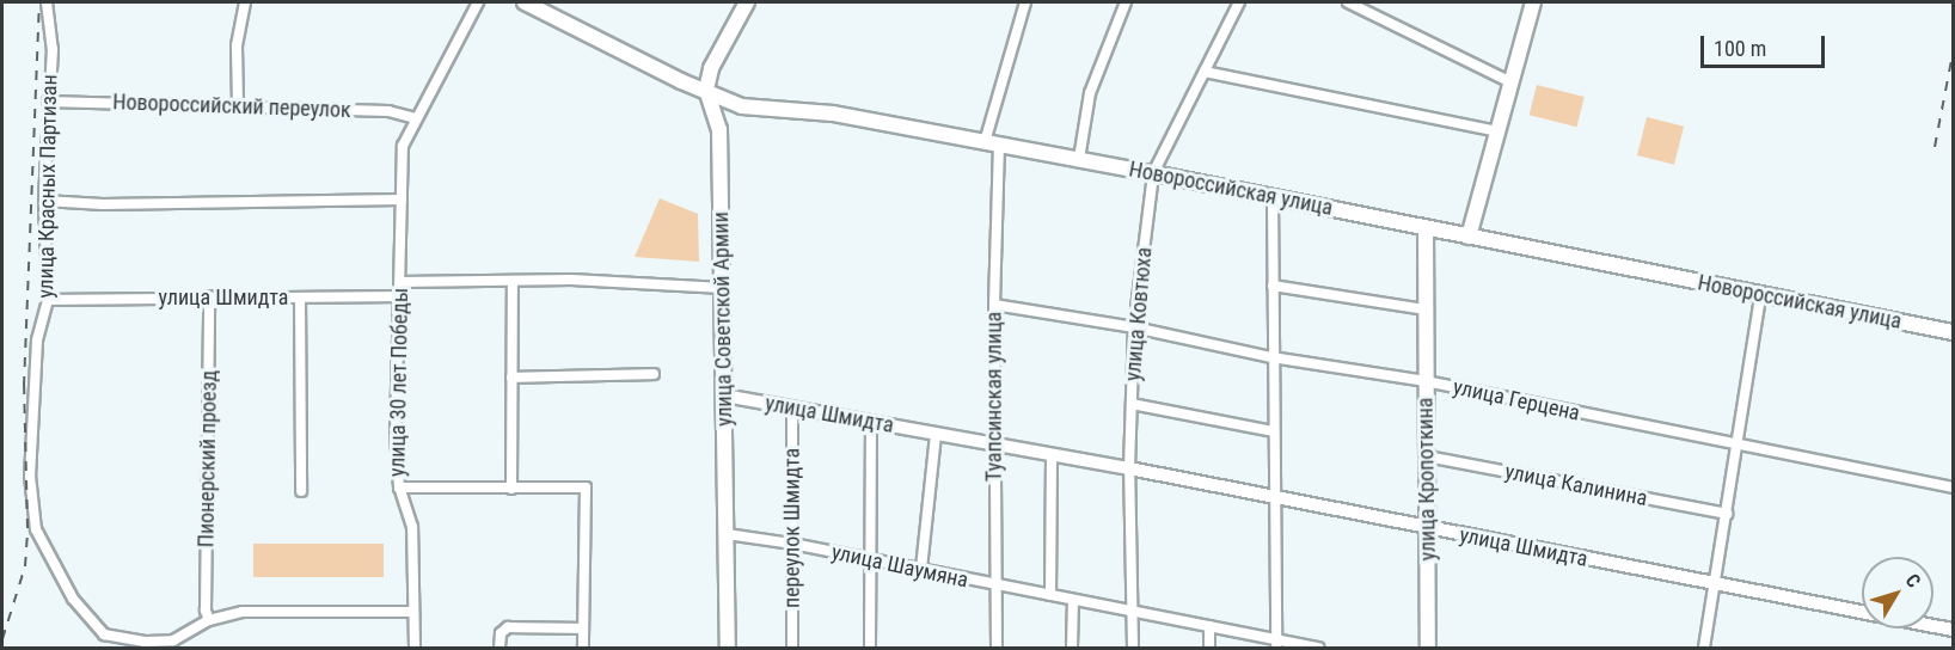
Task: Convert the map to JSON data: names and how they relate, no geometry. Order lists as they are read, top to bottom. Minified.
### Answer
{"streets":{"main road":["Новороссийская улица","улица Советской Армии","улица Кропоткина"],"street":["Новороссийский переулок","улица Красных Партизан","улица Шмидта","улица Ковтюха","улица 30 лет Победы","Туапсинская улица","улица Герцена","Пионерский проезд","улица Калинина","переулок Шмидта","улица Шаумяна"]},"crossings":[["Новороссийский переулок","улица Красных Партизан"],["Новороссийский переулок","улица 30 лет Победы"],["улица Красных Партизан","улица Шмидта"],["улица Красных Партизан","улица 30 лет Победы"],["улица Красных Партизан","Пионерский проезд"],["Новороссийская улица","улица Ковтюха"],["Новороссийская улица","улица Советской Армии"],["Новороссийская улица","Туапсинская улица"],["Новороссийская улица","улица Кропоткина"],["улица Шмидта","улица Ковтюха"],["улица Шмидта","улица Советской Армии"],["улица Шмидта","улица 30 лет Победы"],["улица Шмидта","Туапсинская улица"],["улица Шмидта","Пионерский проезд"],["улица Шмидта","улица Кропоткина"],["улица Шмидта","переулок Шмидта"],["улица Ковтюха","улица Герцена"],["улица Ковтюха","улица Шаумяна"],["улица Советской Армии","улица Шаумяна"],["Туапсинская улица","улица Герцена"],["Туапсинская улица","улица Шаумяна"],["улица Герцена","улица Кропоткина"],["улица Кропоткина","улица Калинина"],["переулок Шмидта","улица Шаумяна"]],"scale_bar":"100 m","north":"top right"}
